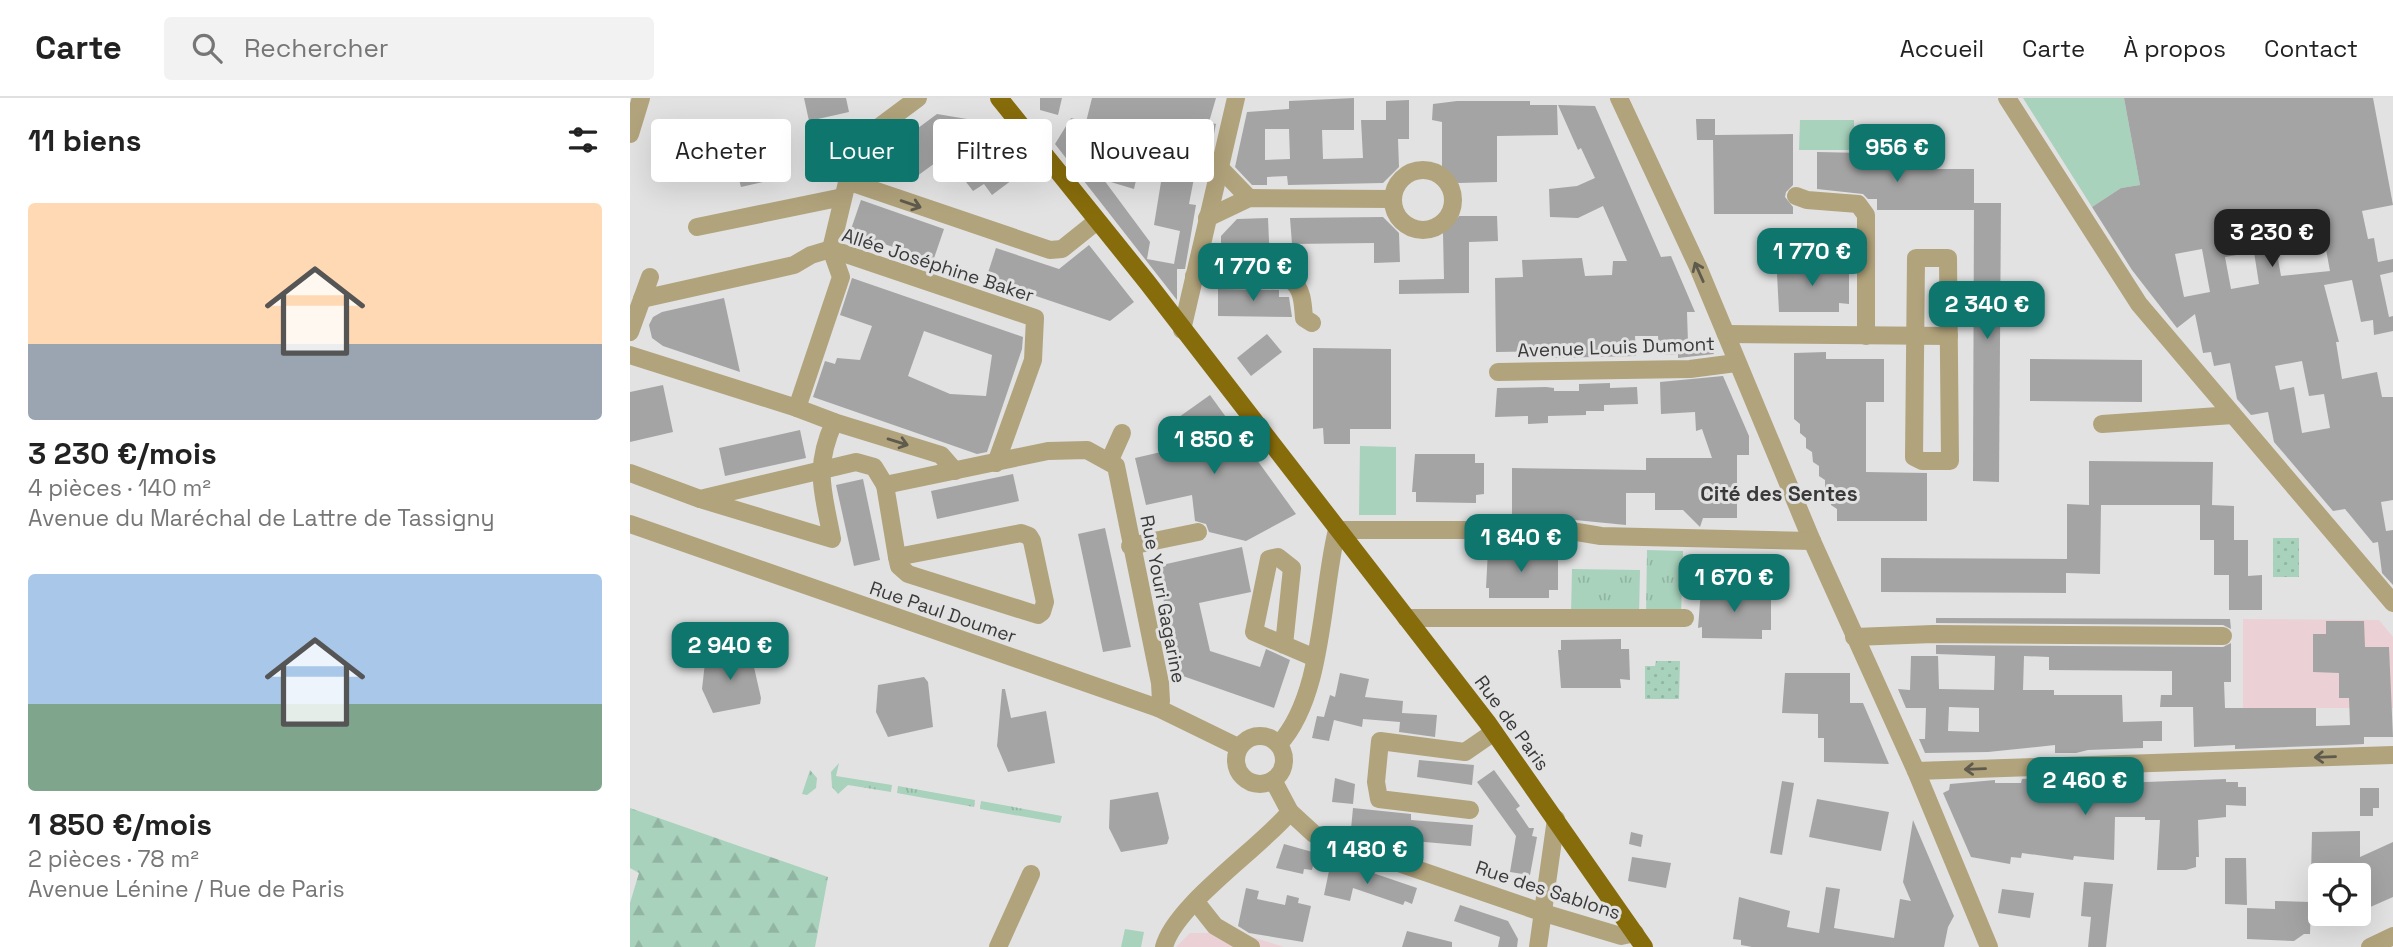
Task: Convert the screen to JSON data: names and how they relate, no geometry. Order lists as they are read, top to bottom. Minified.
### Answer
{"streets":{"main road":["Rue de Paris"],"street":["Allée Joséphine Baker","Avenue Louis Dumont","Rue Youri Gagarine","Rue Paul Doumer","Rue des Sablons"]},"crossings":[["Rue Youri Gagarine","Rue Paul Doumer"],["Rue Paul Doumer","Rue des Sablons"],["Rue de Paris","Rue des Sablons"]],"districts":["Cité des Sentes"],"page":{"header":"Carte","search":"Rechercher","nav":["Accueil","Carte","À propos","Contact"],"heading":"11 biens","chip":["Acheter","Louer","Filtres","Nouveau"],"price":["956 €","3 230 €","1 770 €","1 770 €","2 340 €","1 850 €","1 840 €","1 670 €","2 940 €","2 460 €","1 480 €"],"list":[{"name":"3 230 €/mois","note":"4 pièces · 140 m² · Avenue du Maréchal de Lattre de Tassigny"},{"name":"1 850 €/mois","note":"2 pièces · 78 m² · Avenue Lénine / Rue de Paris"}]}}
